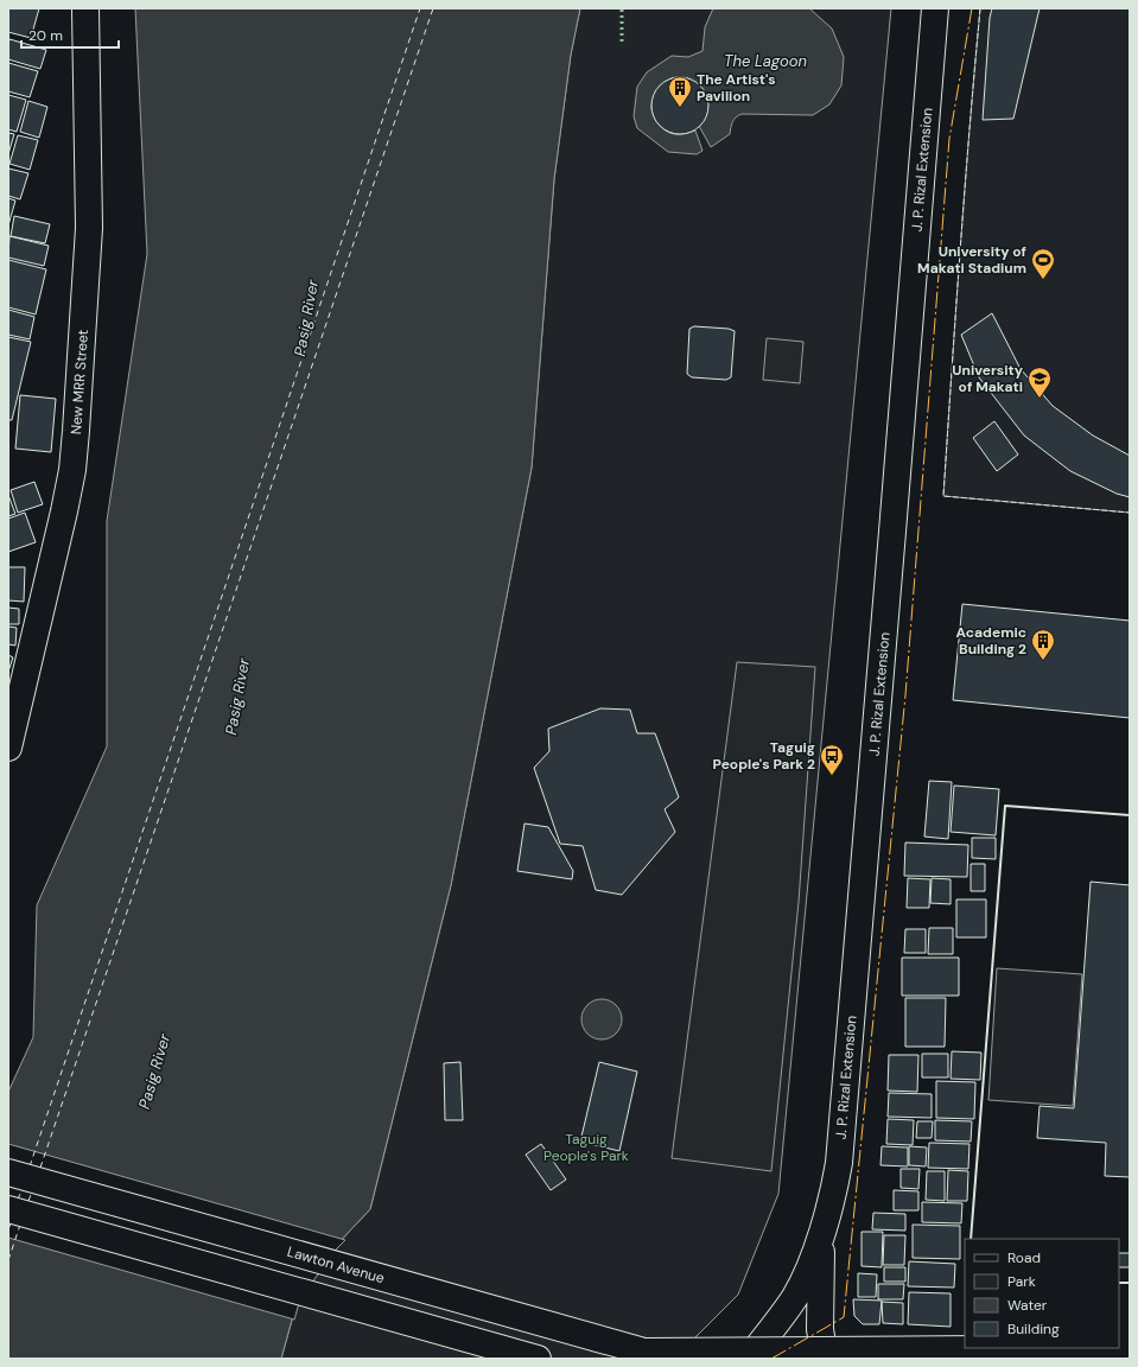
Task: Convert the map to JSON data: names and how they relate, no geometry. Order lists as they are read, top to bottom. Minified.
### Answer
{"streets":{"main road":["J. P. Rizal Extension","New MRR Street","Lawton Avenue"]},"water":["The Lagoon","Pasig River"],"parks":["Taguig People's Park"],"places":{"building":["The Artist's Pavilion","Academic Building 2"],"sports":["University of Makati Stadium"],"school or university":["University of Makati"],"bus stop":["Taguig People's Park 2"]},"legend":["Road","Park","Water","Building"],"scale_bar":"20 m"}
